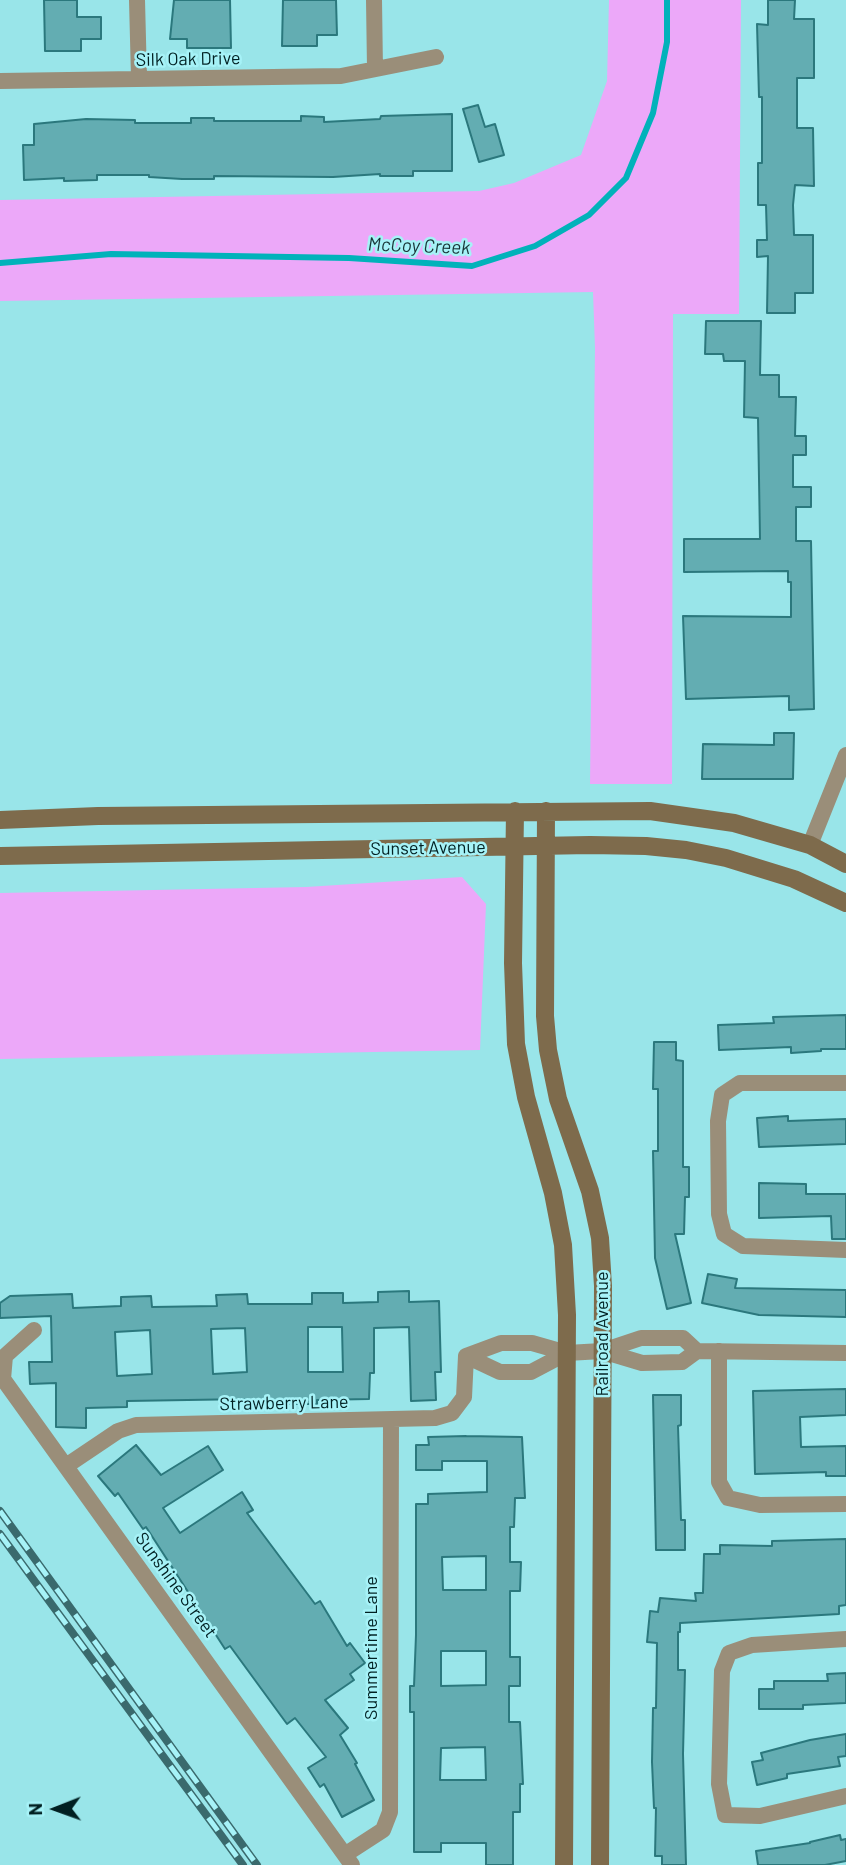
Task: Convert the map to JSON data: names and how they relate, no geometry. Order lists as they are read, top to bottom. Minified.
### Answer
{"streets":{"street":["Silk Oak Drive","Sunset Avenue","Railroad Avenue","Strawberry Lane","Sunshine Street","Summertime Lane"]},"crossings":[["Sunset Avenue","Railroad Avenue"],["Strawberry Lane","Sunshine Street"],["Strawberry Lane","Summertime Lane"],["Sunshine Street","Summertime Lane"]],"water":["McCoy Creek"],"north":"left"}
